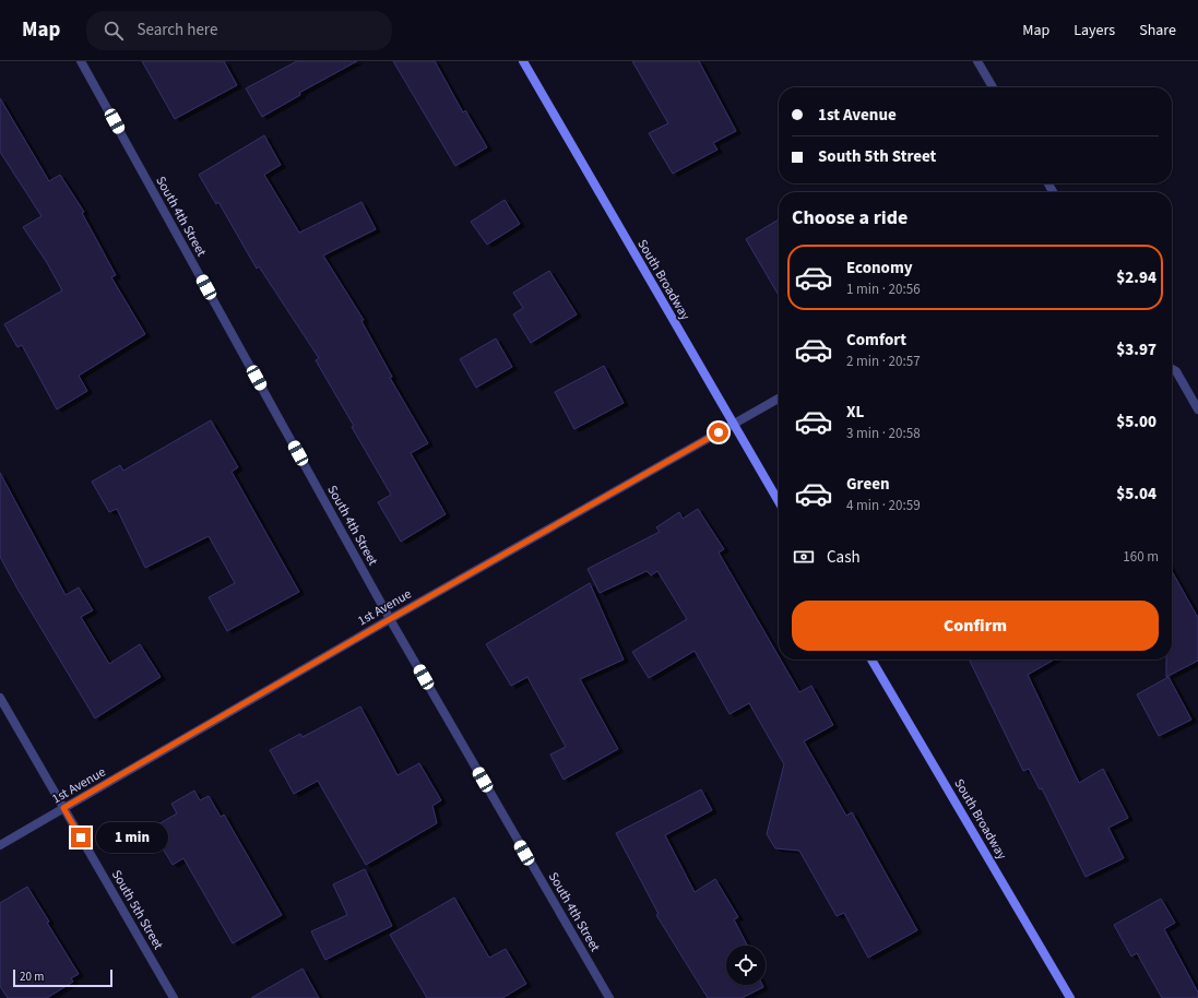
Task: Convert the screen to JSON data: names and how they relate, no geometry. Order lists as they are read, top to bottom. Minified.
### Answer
{"streets":{"street":["South 4th Street","South Broadway","1st Avenue","South 5th Street"]},"crossings":[["South 4th Street","1st Avenue"],["South Broadway","1st Avenue"],["1st Avenue","South 5th Street"]],"scale_bar":"20 m","page":{"header":"Map","search":"Search here","nav":["Map","Layers","Share"],"banner":["1st Avenue","South 5th Street"],"heading":"Choose a ride","list":[{"name":"Economy","note":"1 min · 20:56","value":"$2.94"},{"name":"Comfort","note":"2 min · 20:57","value":"$3.97"},{"name":"XL","note":"3 min · 20:58","value":"$5.00"},{"name":"Green","note":"4 min · 20:59","value":"$5.04"}],"pay":["Cash","160 m"],"buttons":"Confirm","bubble":"1 min","scale":"20 m"}}
